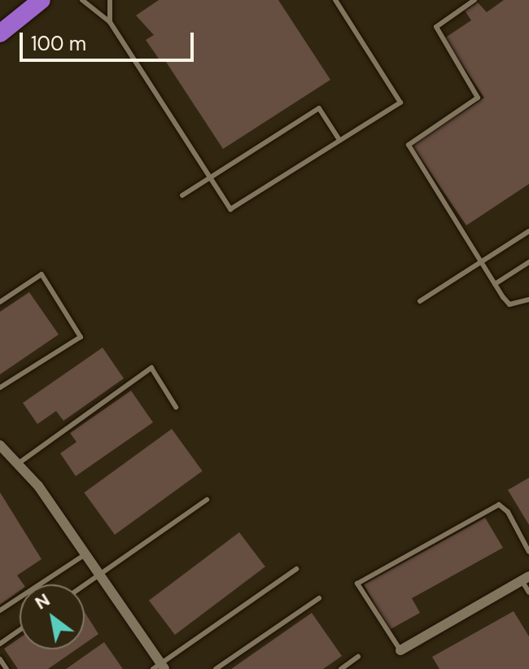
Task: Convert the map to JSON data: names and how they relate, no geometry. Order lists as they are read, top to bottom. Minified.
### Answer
{"scale_bar":"100 m","north":"top left"}
